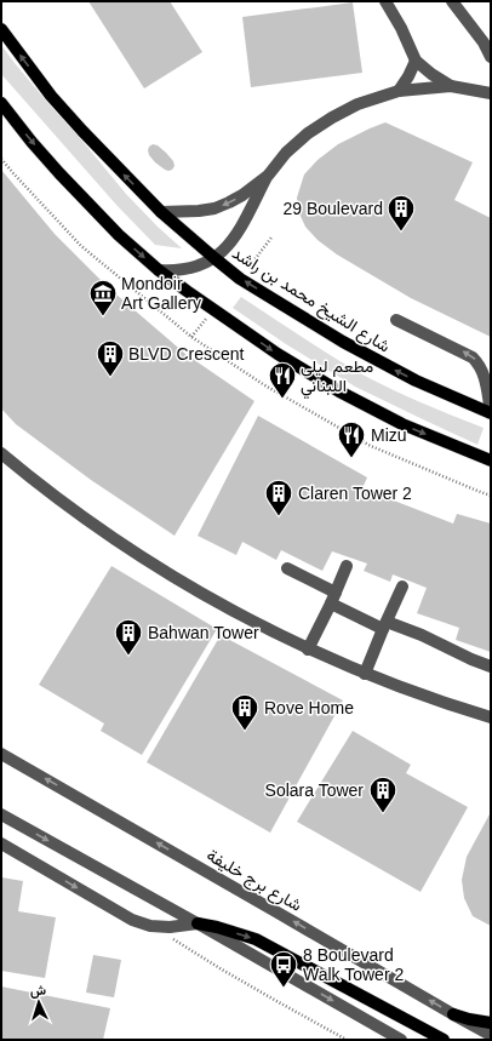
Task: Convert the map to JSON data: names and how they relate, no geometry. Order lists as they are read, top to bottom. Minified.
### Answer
{"streets":{"main road":["شارع الشيخ محمد بن راشد"],"street":["شارع برج خليفة"]},"places":{"building":["29 Boulevard","BLVD Crescent","Claren Tower 2","Bahwan Tower","Rove Home","Solara Tower"],"museum":["Mondoir Art Gallery"],"restaurant":["مطعم ليلى اللبناني","Mizu"],"bus stop":["8 Boulevard Walk Tower 2"]},"north":"top"}
